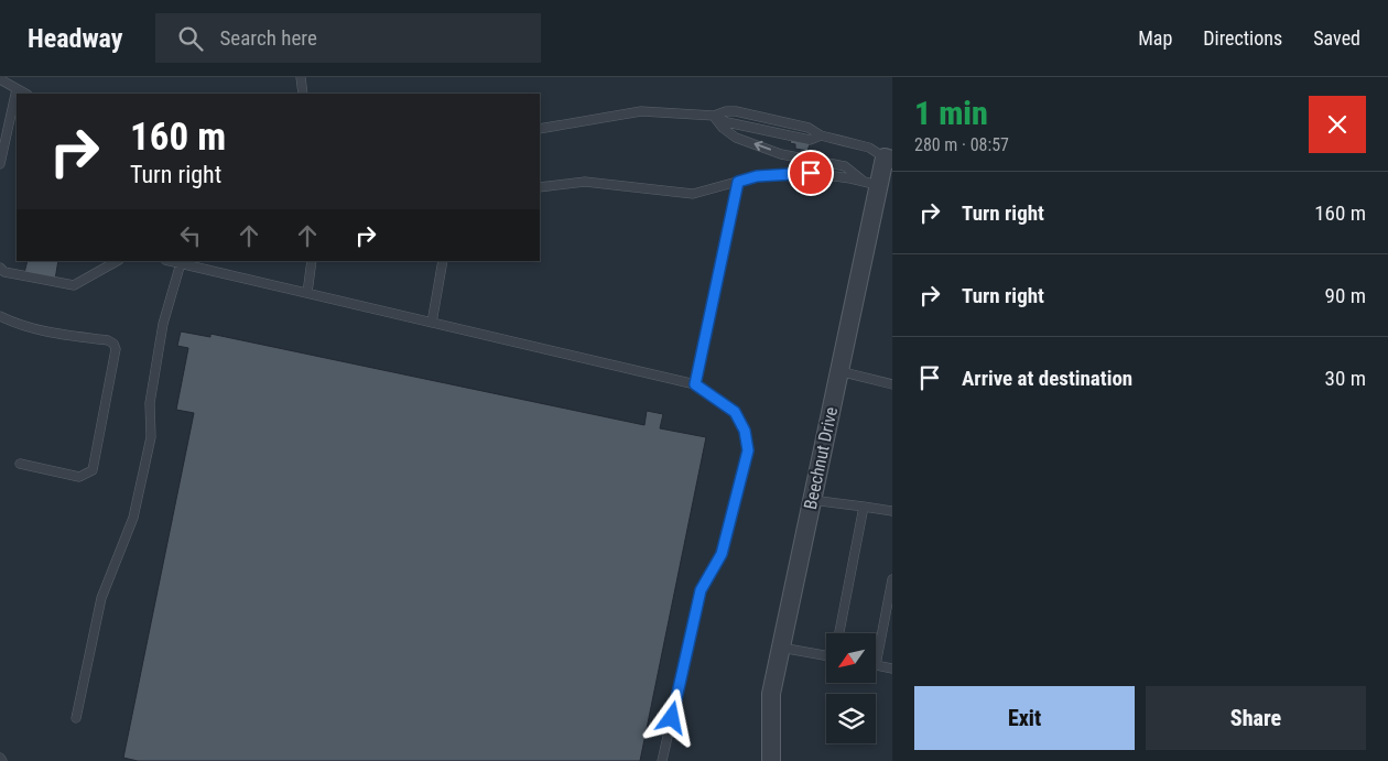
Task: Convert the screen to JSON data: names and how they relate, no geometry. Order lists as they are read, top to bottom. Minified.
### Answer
{"streets":{"street":["Beechnut Drive"]},"north":"bottom left","page":{"header":"Headway","search":"Search here","nav":["Map","Directions","Saved"],"heading":["1 min","280 m · 08:57"],"turn":["160 m","Turn right"],"list":[{"name":"Turn right","value":"160 m"},{"name":"Turn right","value":"90 m"},{"name":"Arrive at destination","value":"30 m"}],"buttons":["Exit","Share"]}}
